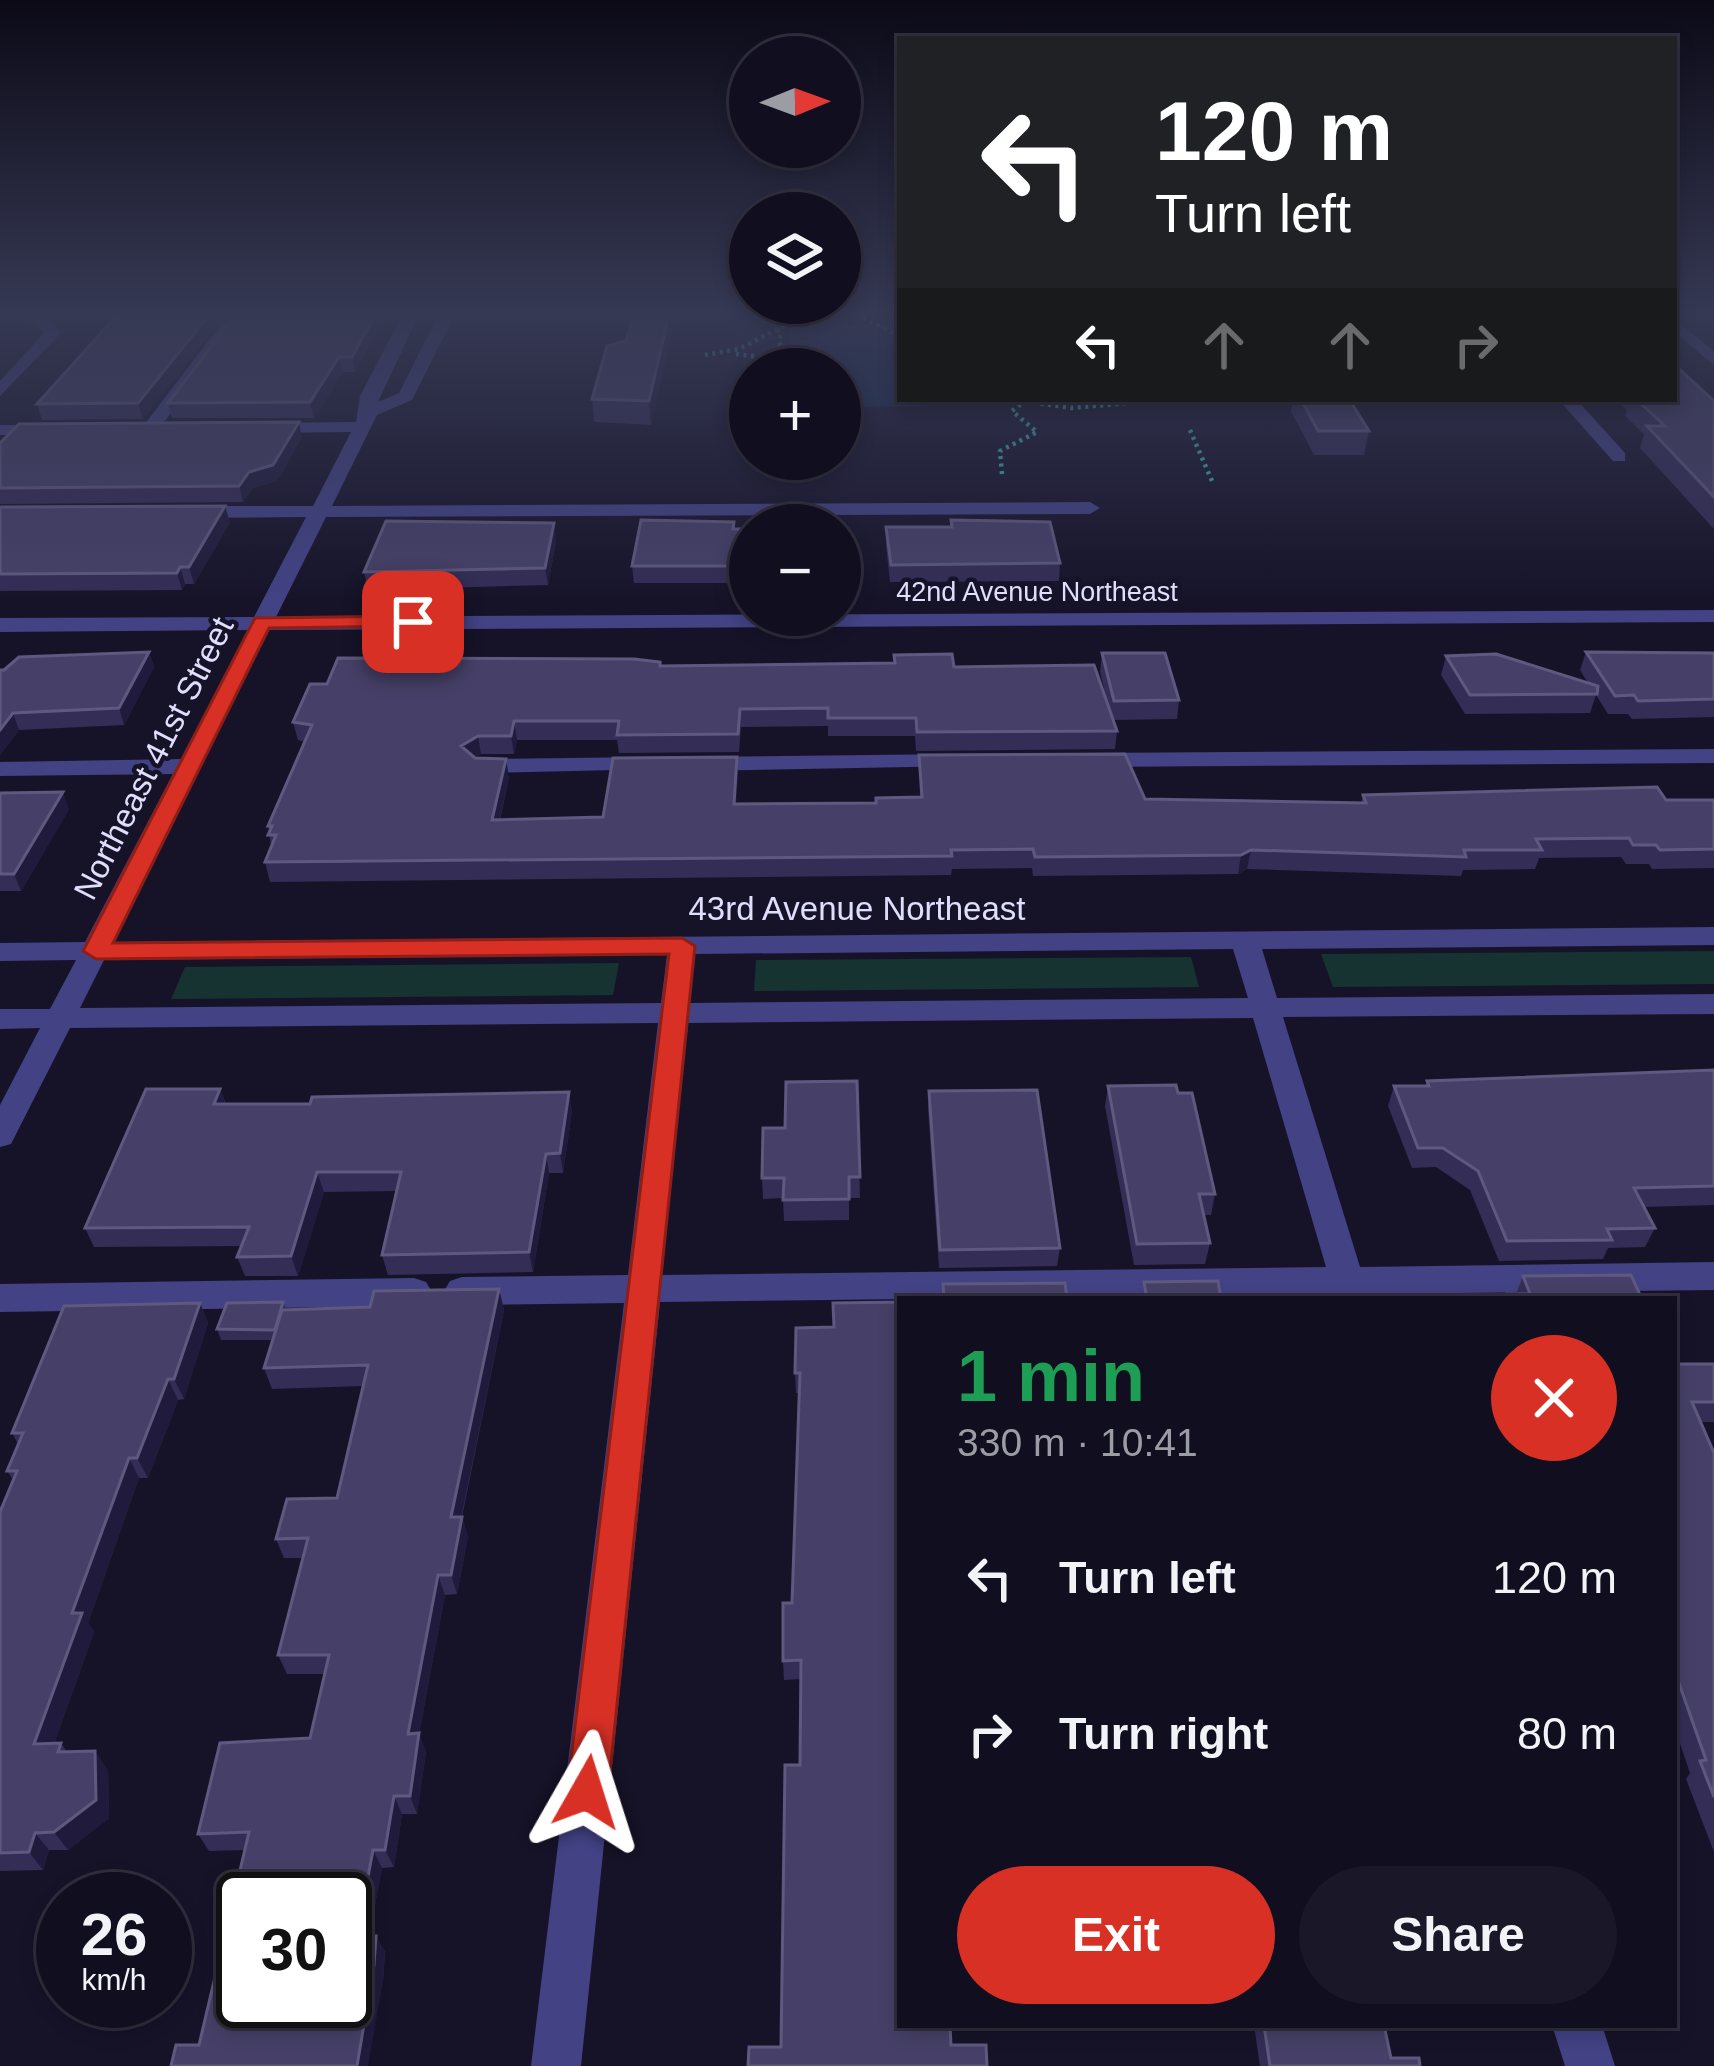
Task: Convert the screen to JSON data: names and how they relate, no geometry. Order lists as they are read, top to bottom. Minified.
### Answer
{"streets":{"street":["42nd Avenue Northeast","Northeast 41st Street","43rd Avenue Northeast"]},"crossings":[["42nd Avenue Northeast","Northeast 41st Street"],["Northeast 41st Street","43rd Avenue Northeast"]],"north":"right","page":{"map_buttons":["+","−"],"turn":["120 m","Turn left"],"heading":["1 min","330 m · 10:41"],"list":[{"name":"Turn left","value":"120 m"},{"name":"Turn right","value":"80 m"}],"buttons":["Exit","Share"],"speed":"26 km/h","limit":"30"}}
